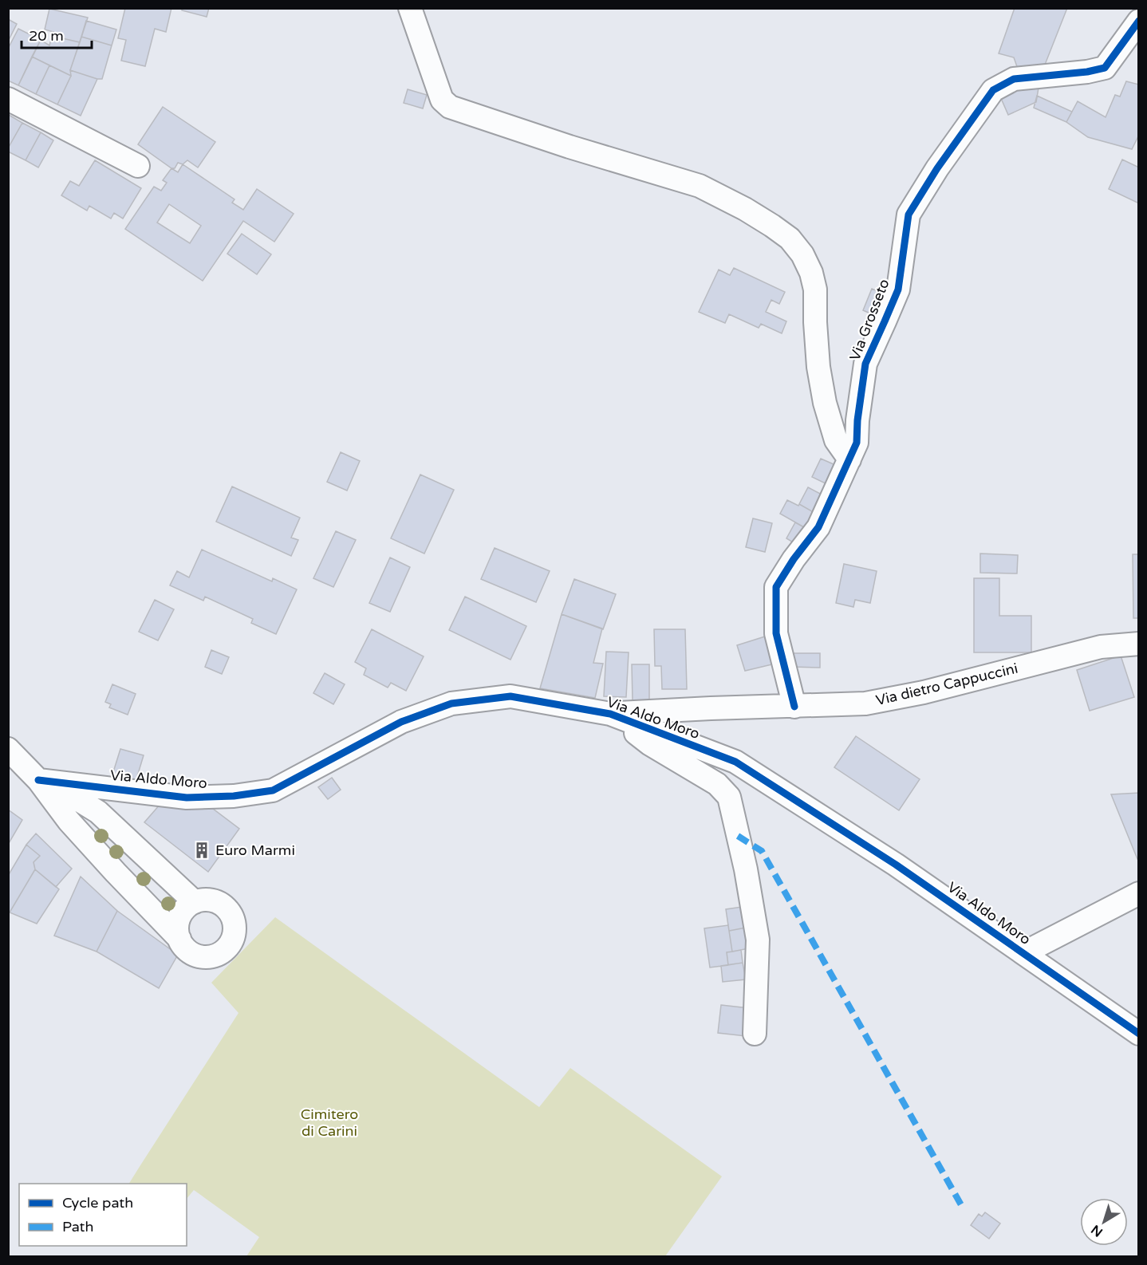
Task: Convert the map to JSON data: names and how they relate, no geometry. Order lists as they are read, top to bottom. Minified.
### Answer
{"streets":{"street":["Via Grosseto","Via dietro Cappuccini","Via Aldo Moro"]},"crossings":[["Via Grosseto","Via dietro Cappuccini"],["Via dietro Cappuccini","Via Aldo Moro"]],"parks":["Cimitero di Carini"],"places":{"building":["Euro Marmi"]},"legend":["Cycle path","Path"],"scale_bar":"20 m","north":"bottom left"}
